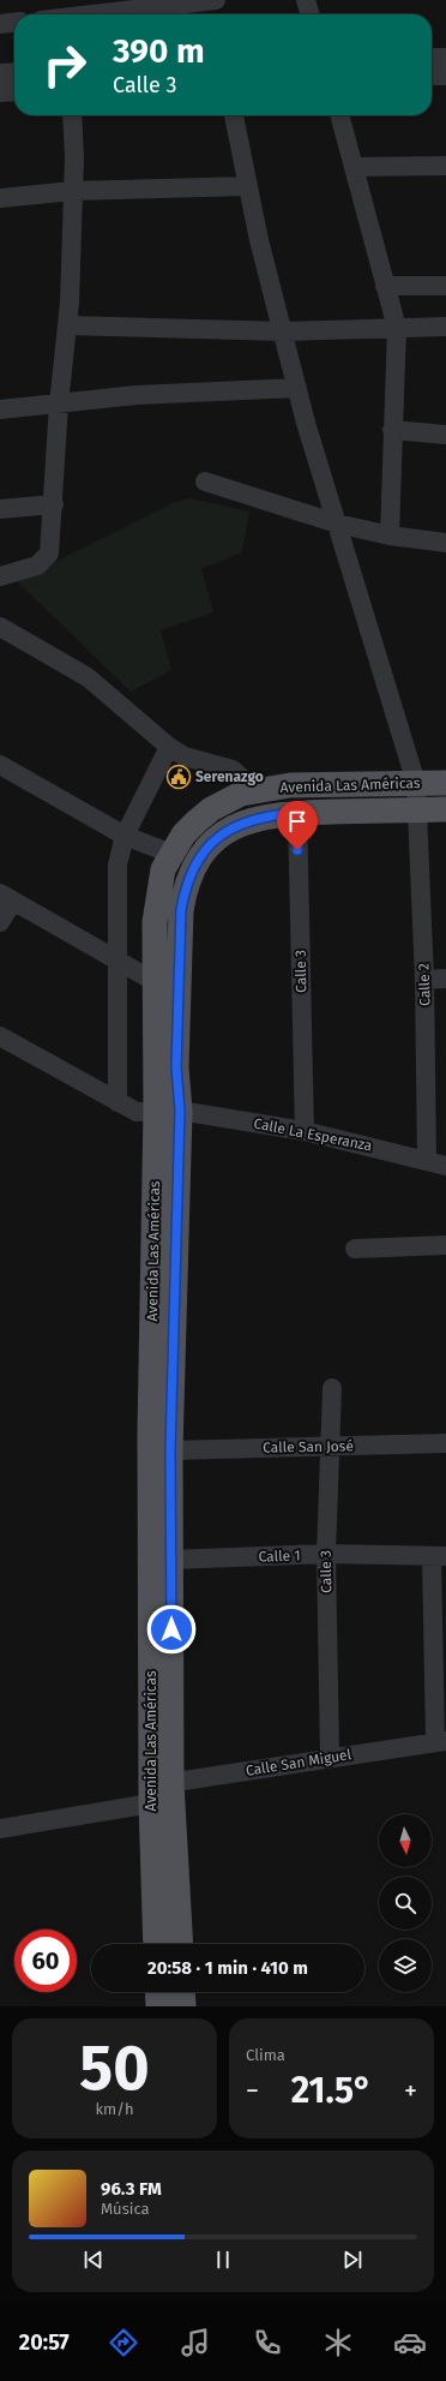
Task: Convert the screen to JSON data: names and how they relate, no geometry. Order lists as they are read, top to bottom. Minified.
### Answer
{"streets":{"main road":["Avenida Las Américas"],"street":["Calle 3","Calle 2","Calle La Esperanza","Calle San José","Calle 1","Calle San Miguel"]},"crossings":[["Avenida Las Américas","Calle 3"],["Avenida Las Américas","Calle 2"],["Avenida Las Américas","Calle La Esperanza"],["Avenida Las Américas","Calle San José"],["Avenida Las Américas","Calle 1"],["Avenida Las Américas","Calle San Miguel"],["Calle 3","Calle La Esperanza"],["Calle 3","Calle San José"],["Calle 3","Calle 1"],["Calle 3","Calle San Miguel"],["Calle 2","Calle La Esperanza"]],"places":{"public building":["Serenazgo"]},"north":"bottom","page":{"turn":["390 m","Calle 3"],"limit":"60","trip":"20:58 · 1 min · 410 m","tile":[["50","km/h"],"Clima"],"heat":["−","21.5°","+"],"song":["96.3 FM","Música"],"tabs":"20:57"}}
